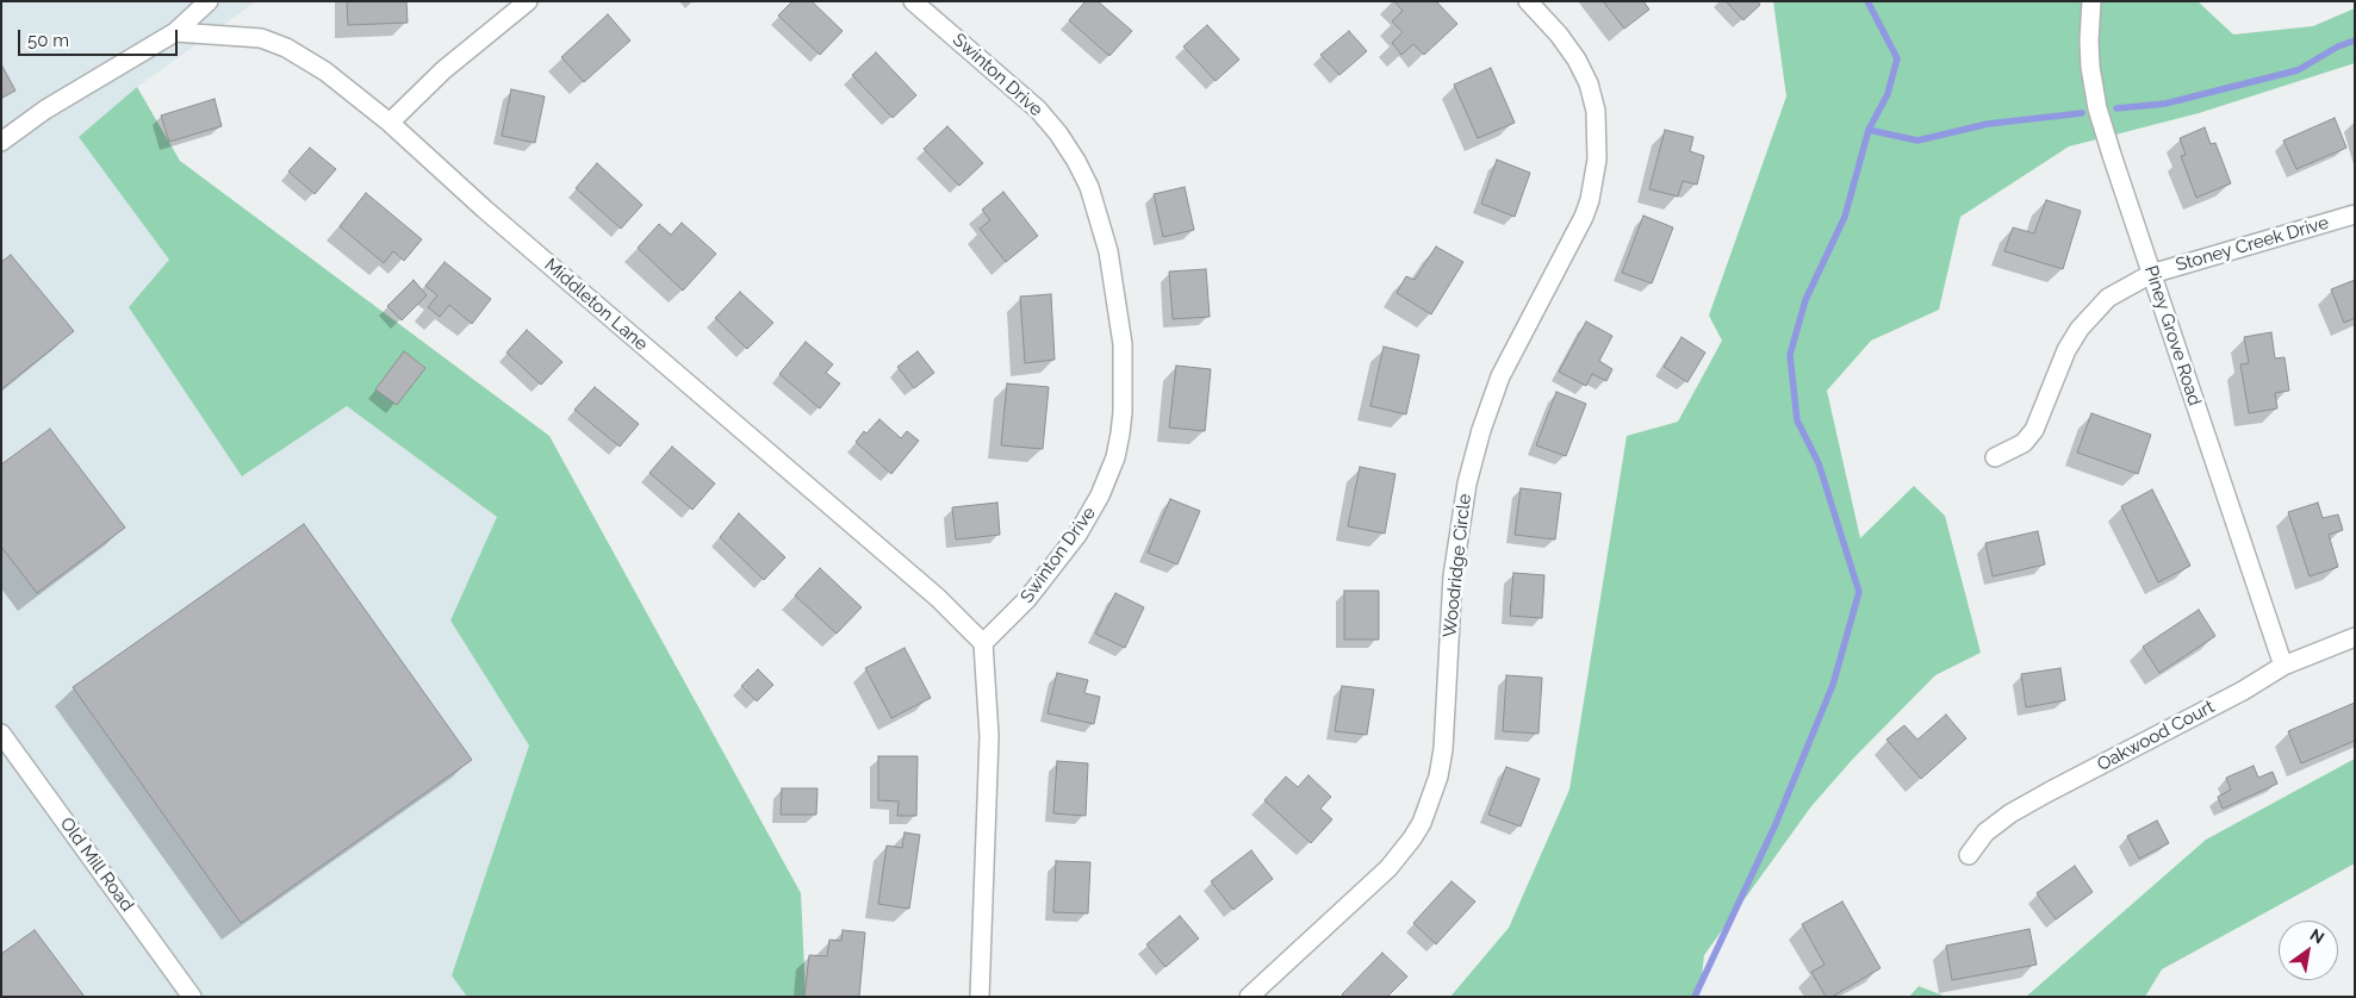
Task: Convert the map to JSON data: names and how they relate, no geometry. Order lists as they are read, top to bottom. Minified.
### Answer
{"streets":{"street":["Swinton Drive","Stoney Creek Drive","Middleton Lane","Piney Grove Road","Woodridge Circle","Oakwood Court","Old Mill Road"]},"crossings":[["Swinton Drive","Middleton Lane"],["Stoney Creek Drive","Piney Grove Road"],["Piney Grove Road","Oakwood Court"]],"scale_bar":"50 m","north":"top right"}
